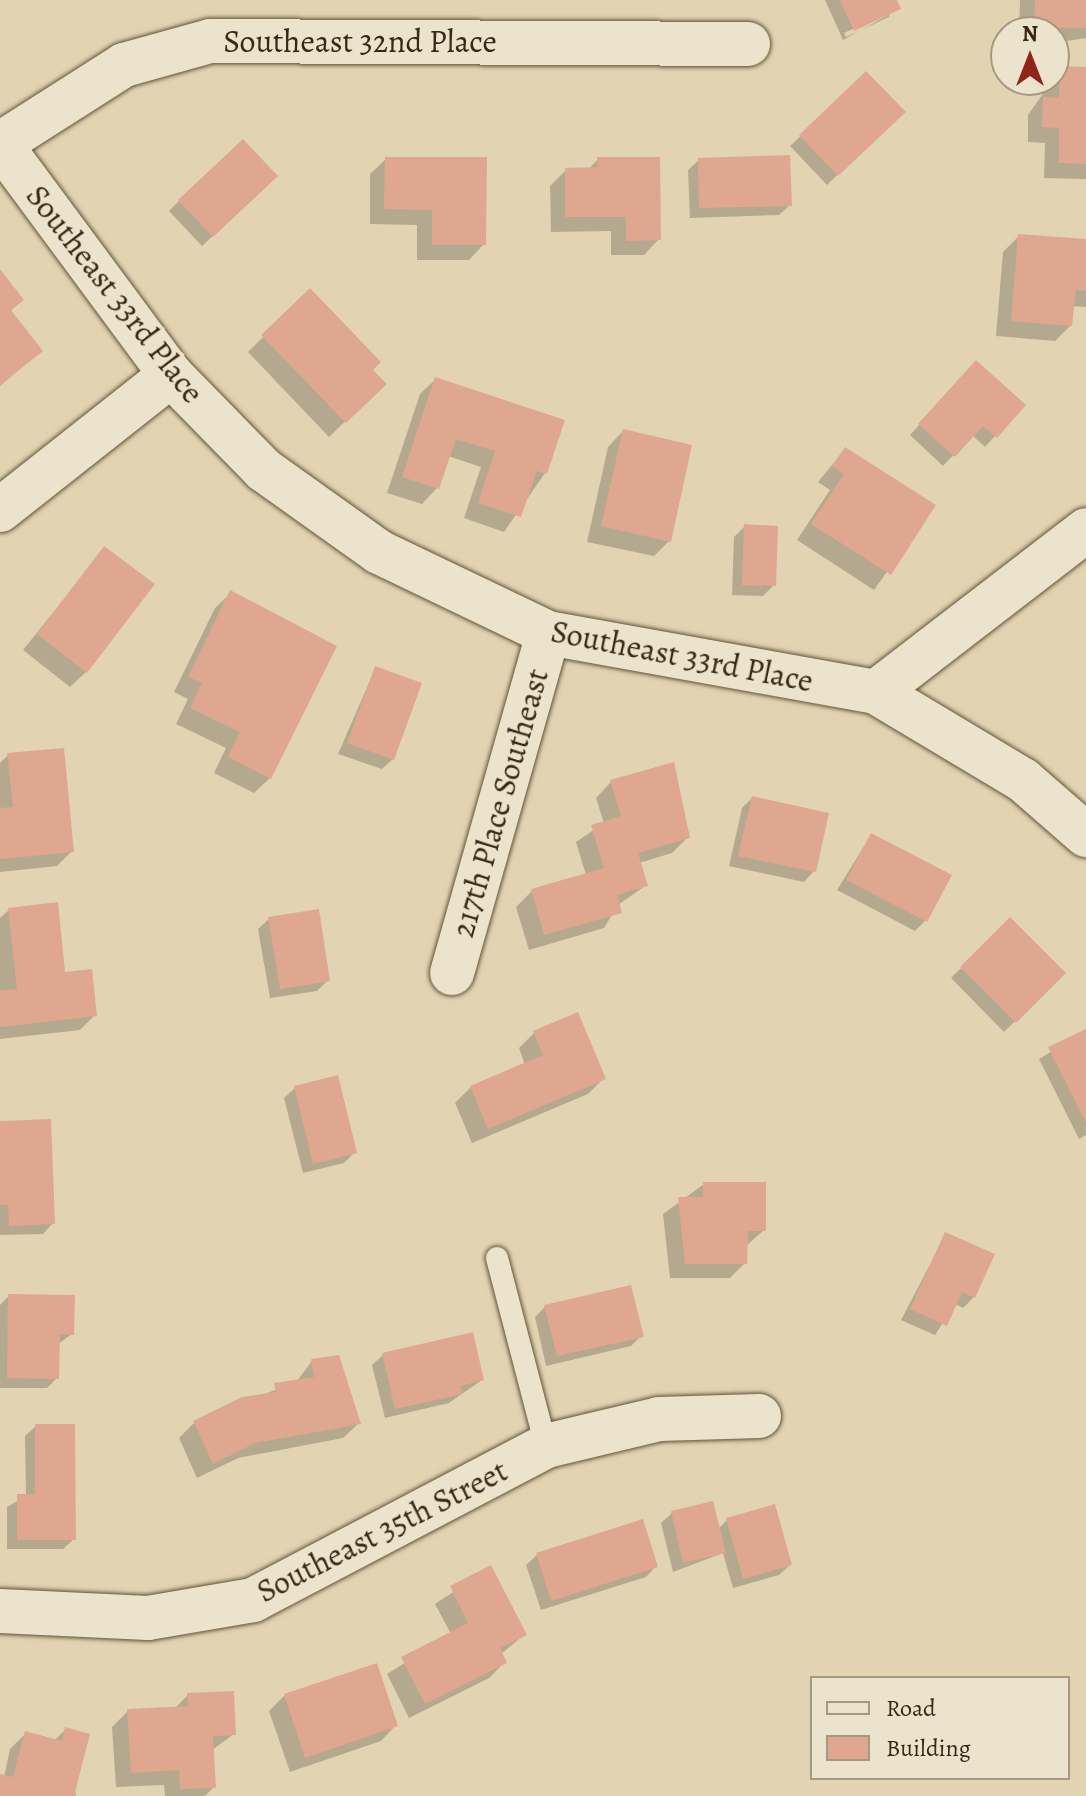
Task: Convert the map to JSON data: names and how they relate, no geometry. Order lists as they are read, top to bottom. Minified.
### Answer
{"streets":{"street":["Southeast 32nd Place","Southeast 33rd Place","217th Place Southeast","Southeast 35th Street"]},"crossings":[["Southeast 32nd Place","Southeast 33rd Place"],["Southeast 33rd Place","217th Place Southeast"]],"legend":["Road","Building"],"north":"top"}
